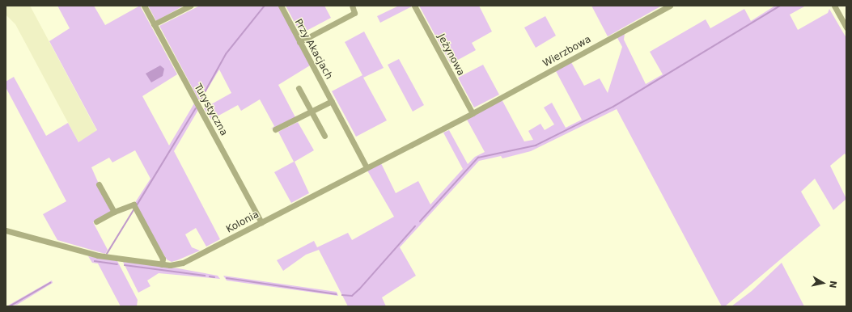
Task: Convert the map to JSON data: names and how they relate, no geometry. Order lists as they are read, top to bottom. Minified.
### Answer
{"streets":{"street":["Przy Akacjach","Wierzbowa","Jeżynowa","Turystyczna","Kolonia"]},"crossings":[["Przy Akacjach","Kolonia"],["Wierzbowa","Jeżynowa"],["Wierzbowa","Kolonia"],["Jeżynowa","Kolonia"],["Turystyczna","Kolonia"]],"north":"right"}
